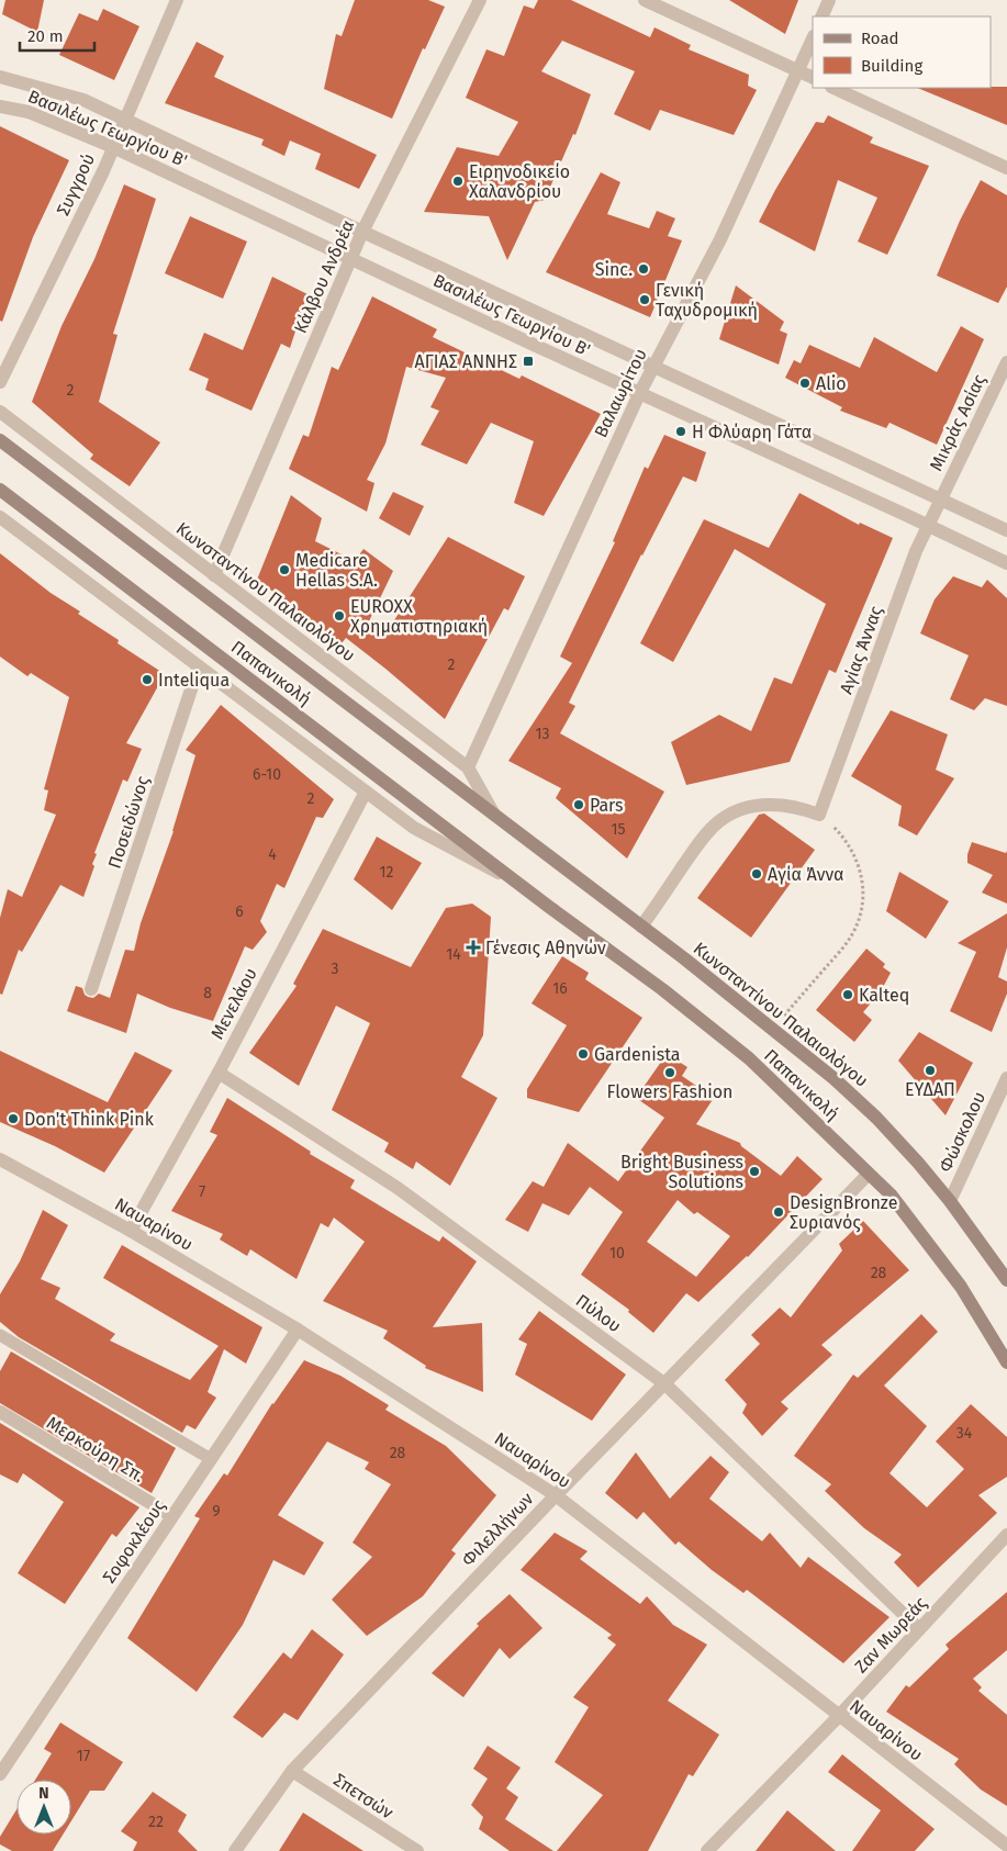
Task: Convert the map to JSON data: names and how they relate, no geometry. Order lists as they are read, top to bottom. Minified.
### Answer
{"streets":{"main road":["Κωνσταντίνου Παλαιολόγου","Παπανικολή"],"street":["Βασιλέως Γεωργίου Β'","Συγγρού","Κάλβου Ανδρέα","Βαλαωρίτου","Μικράς Ασίας","Αγίας Άννας","Ποσειδώνος","Μενελάου","Φώσκολου","Ναυαρίνου","Πύλου","Μερκούρη Σπ.","Φιλελλήνων","Σοφοκλέους","Ζαν Μωρεάς","Σπετσών"]},"crossings":[["Βασιλέως Γεωργίου Β'","Συγγρού"],["Βασιλέως Γεωργίου Β'","Κάλβου Ανδρέα"],["Βασιλέως Γεωργίου Β'","Βαλαωρίτου"],["Βασιλέως Γεωργίου Β'","Μικράς Ασίας"],["Βασιλέως Γεωργίου Β'","Αγίας Άννας"],["Κάλβου Ανδρέα","Κωνσταντίνου Παλαιολόγου"],["Βαλαωρίτου","Κωνσταντίνου Παλαιολόγου"],["Μικράς Ασίας","Αγίας Άννας"],["Κωνσταντίνου Παλαιολόγου","Φώσκολου"],["Παπανικολή","Ποσειδώνος"],["Παπανικολή","Μενελάου"],["Παπανικολή","Φιλελλήνων"],["Μενελάου","Ναυαρίνου"],["Μενελάου","Πύλου"],["Ναυαρίνου","Φιλελλήνων"],["Ναυαρίνου","Σοφοκλέους"],["Ναυαρίνου","Ζαν Μωρεάς"],["Πύλου","Φιλελλήνων"],["Πύλου","Ζαν Μωρεάς"],["Μερκούρη Σπ.","Σοφοκλέους"],["Φιλελλήνων","Σπετσών"]],"places":{"other":["Ειρηνοδικείο Χαλανδρίου","Sinc.","Γενική Ταχυδρομική","Alio","Η Φλύαρη Γάτα","Medicare Hellas S.A.","EUROXX Χρηματιστηριακή","Inteliqua","Pars","Αγία Άννα","Kalteq","Gardenista","ΕΥΔΑΠ","Flowers Fashion","Don't Think Pink","Bright Business Solutions","DesignBronze Συριανός"],"transit":["ΑΓΙΑΣ ΑΝΝΗΣ"],"health":["Γένεσις Αθηνών"]},"house_numbers":["2","2","13","6-10","2","15","4","12","6","14","3","16","8","7","10","28","34","28","9","17","22"],"legend":["Road","Building"],"scale_bar":"20 m","north":"top"}
